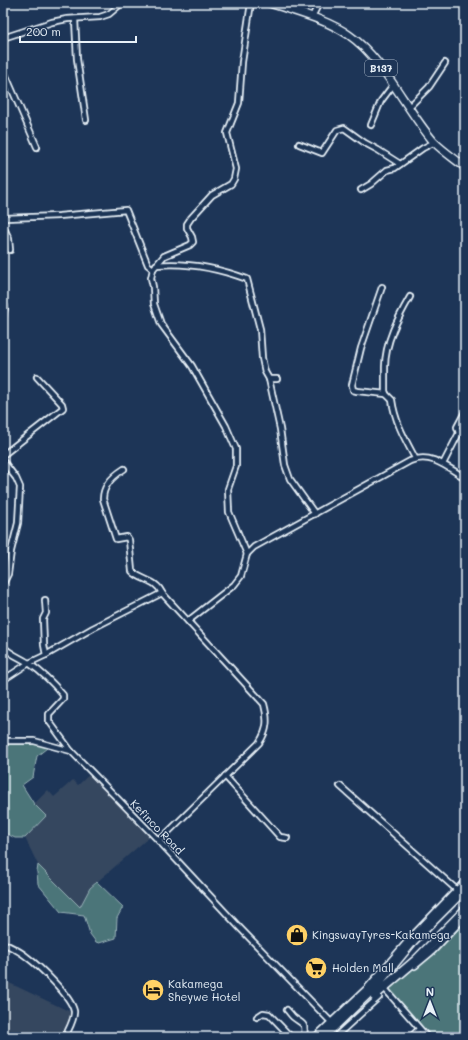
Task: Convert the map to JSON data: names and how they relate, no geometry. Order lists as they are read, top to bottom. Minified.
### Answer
{"streets":{"main road":["B137"],"street":["Kefinco Road"]},"places":{"shop":["KingswayTyres-Kakamega"],"supermarket":["Holden Mall"],"hotel":["Kakamega Sheywe Hotel"]},"scale_bar":"200 m","north":"top"}
